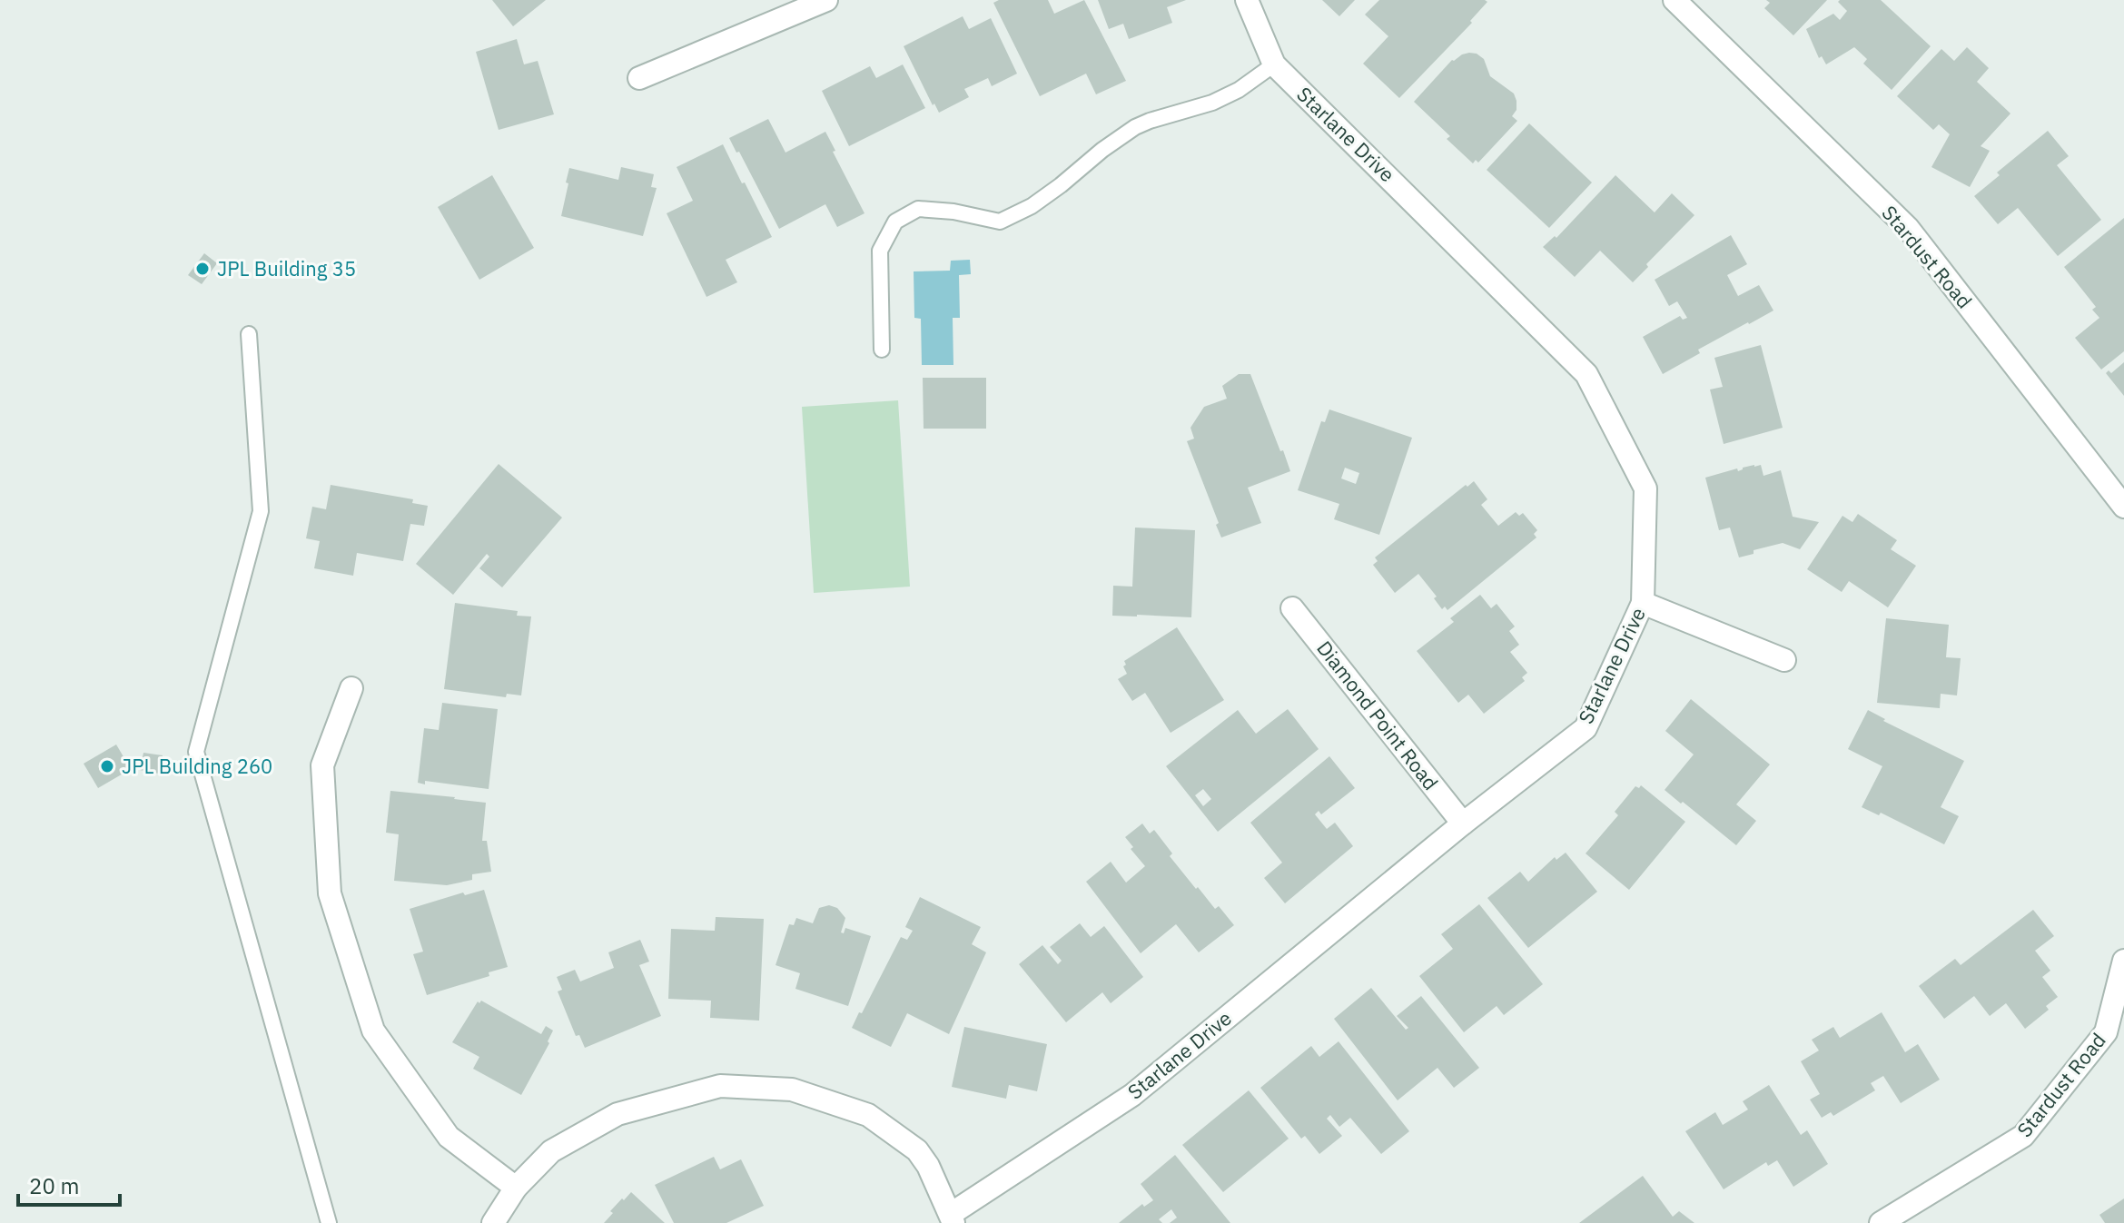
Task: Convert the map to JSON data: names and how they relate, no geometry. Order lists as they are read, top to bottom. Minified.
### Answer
{"streets":{"street":["Starlane Drive","Stardust Road","Diamond Point Road"]},"crossings":[["Starlane Drive","Diamond Point Road"]],"places":["JPL Building 35","JPL Building 260"],"scale_bar":"20 m"}
